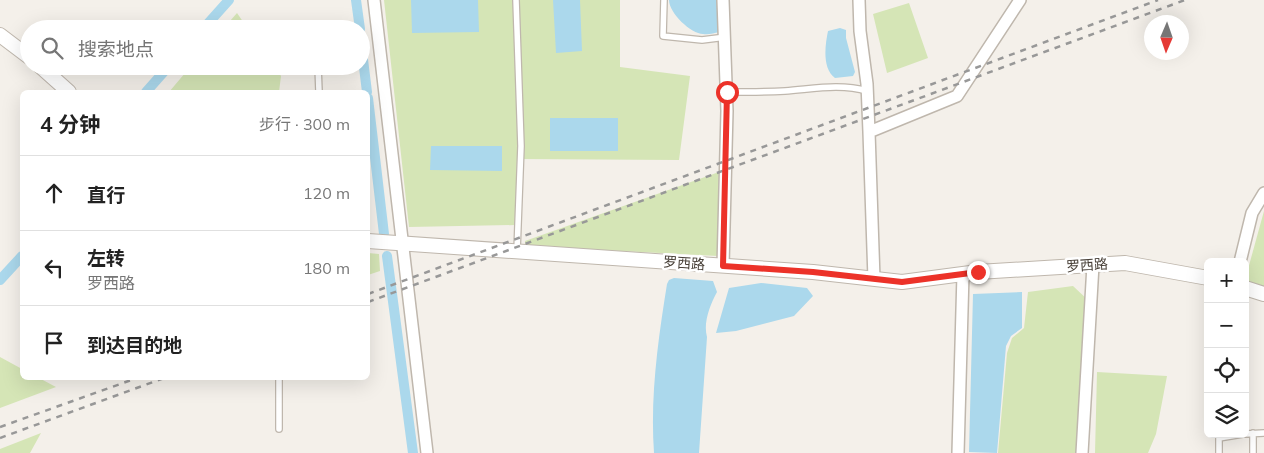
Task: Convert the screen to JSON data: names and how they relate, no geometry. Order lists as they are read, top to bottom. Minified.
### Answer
{"streets":{"street":["罗西路"]},"north":"bottom","page":{"search":"搜索地点","heading":["4 分钟","步行 · 300 m"],"list":[["直行","120 m"],["左转","罗西路","180 m"],"到达目的地"],"map_buttons":["+","−"]}}
